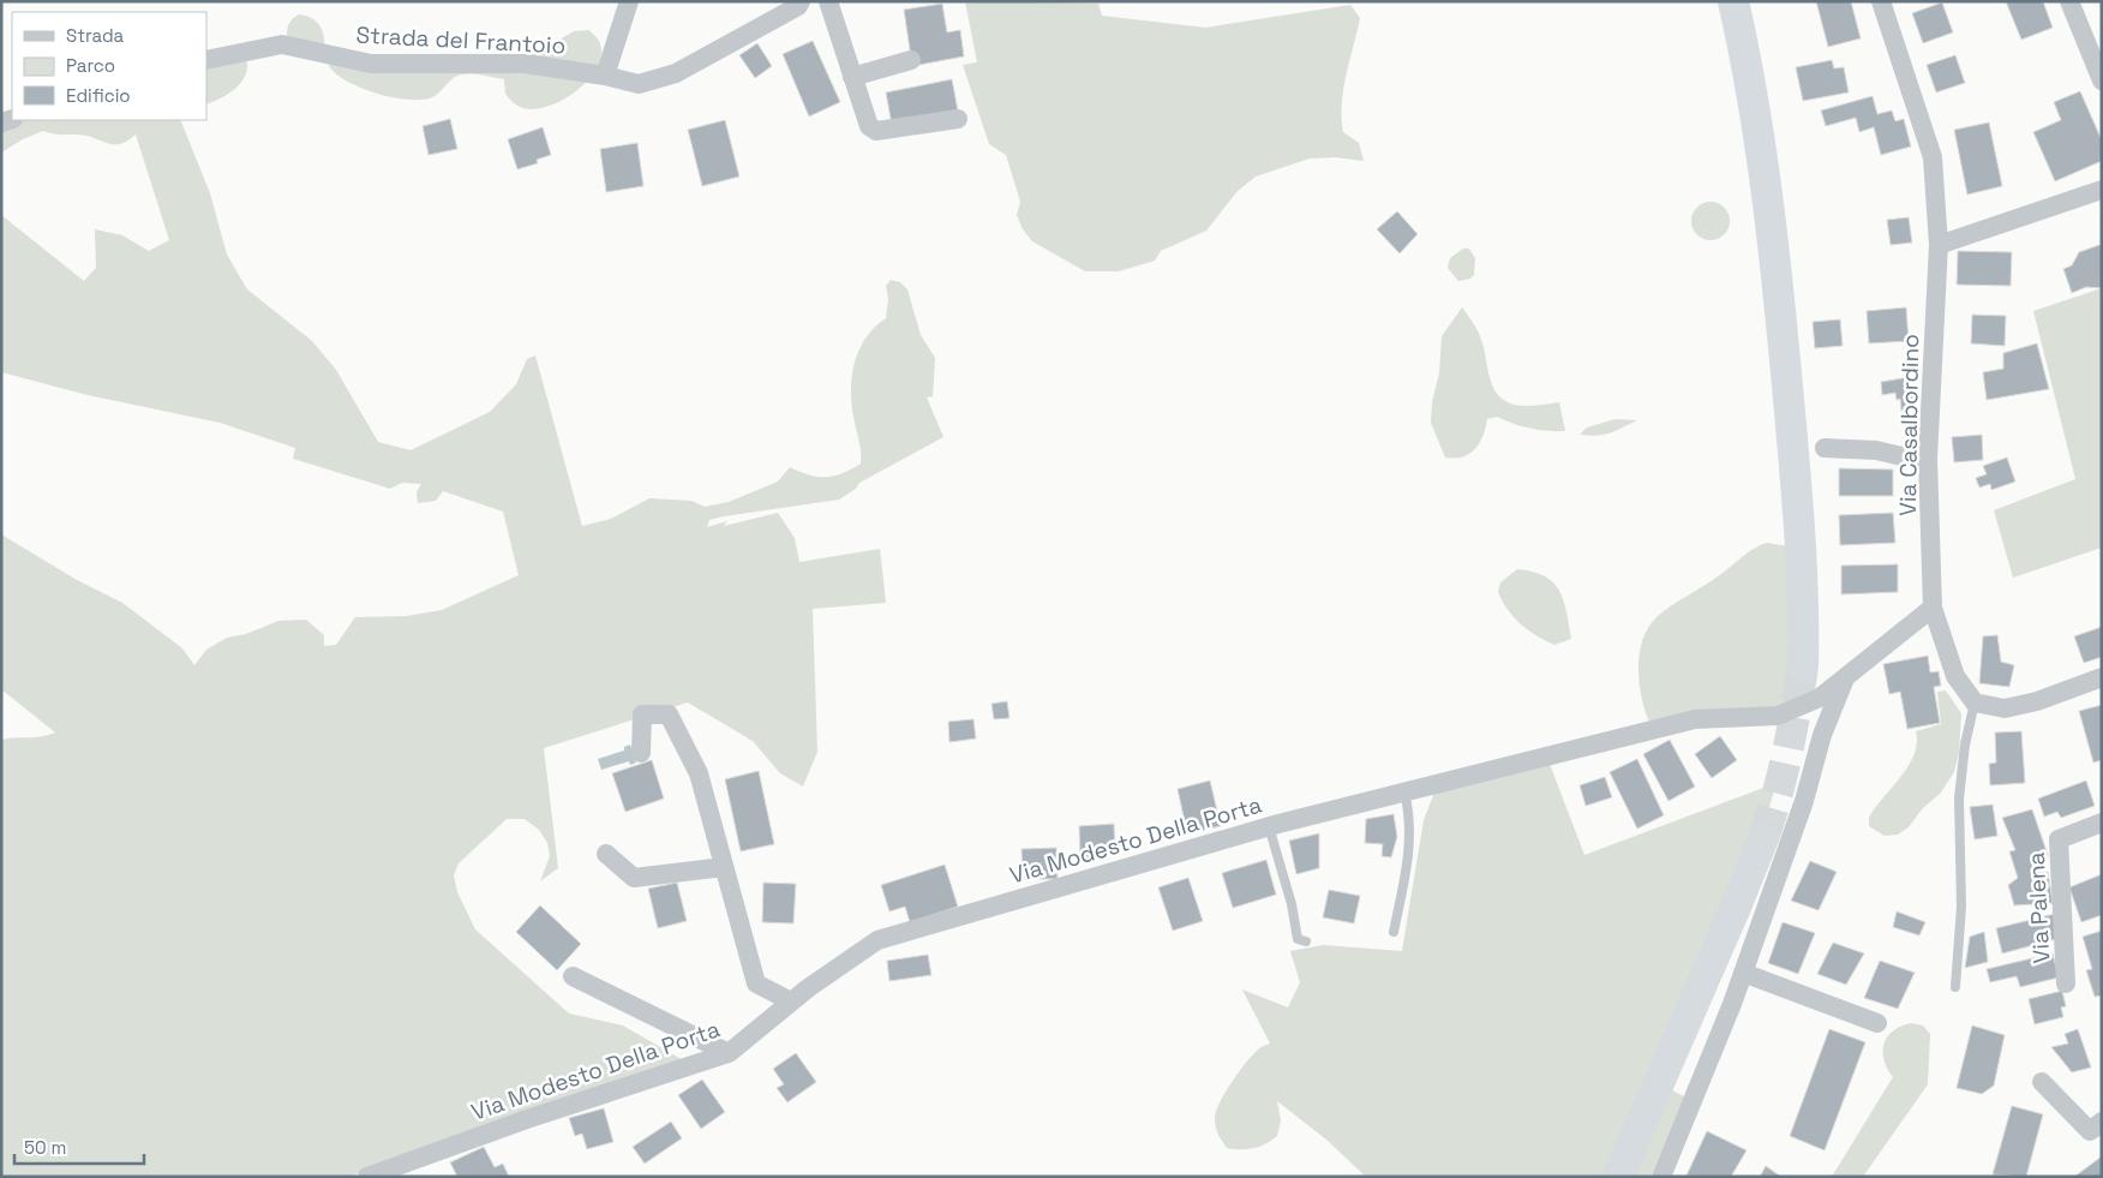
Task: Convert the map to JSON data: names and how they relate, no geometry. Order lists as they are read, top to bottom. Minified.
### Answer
{"streets":{"street":["Strada del Frantoio","Via Casalbordino","Via Modesto Della Porta","Via Palena"]},"crossings":[["Via Casalbordino","Via Modesto Della Porta"]],"legend":["Strada","Parco","Edificio"],"scale_bar":"50 m"}
